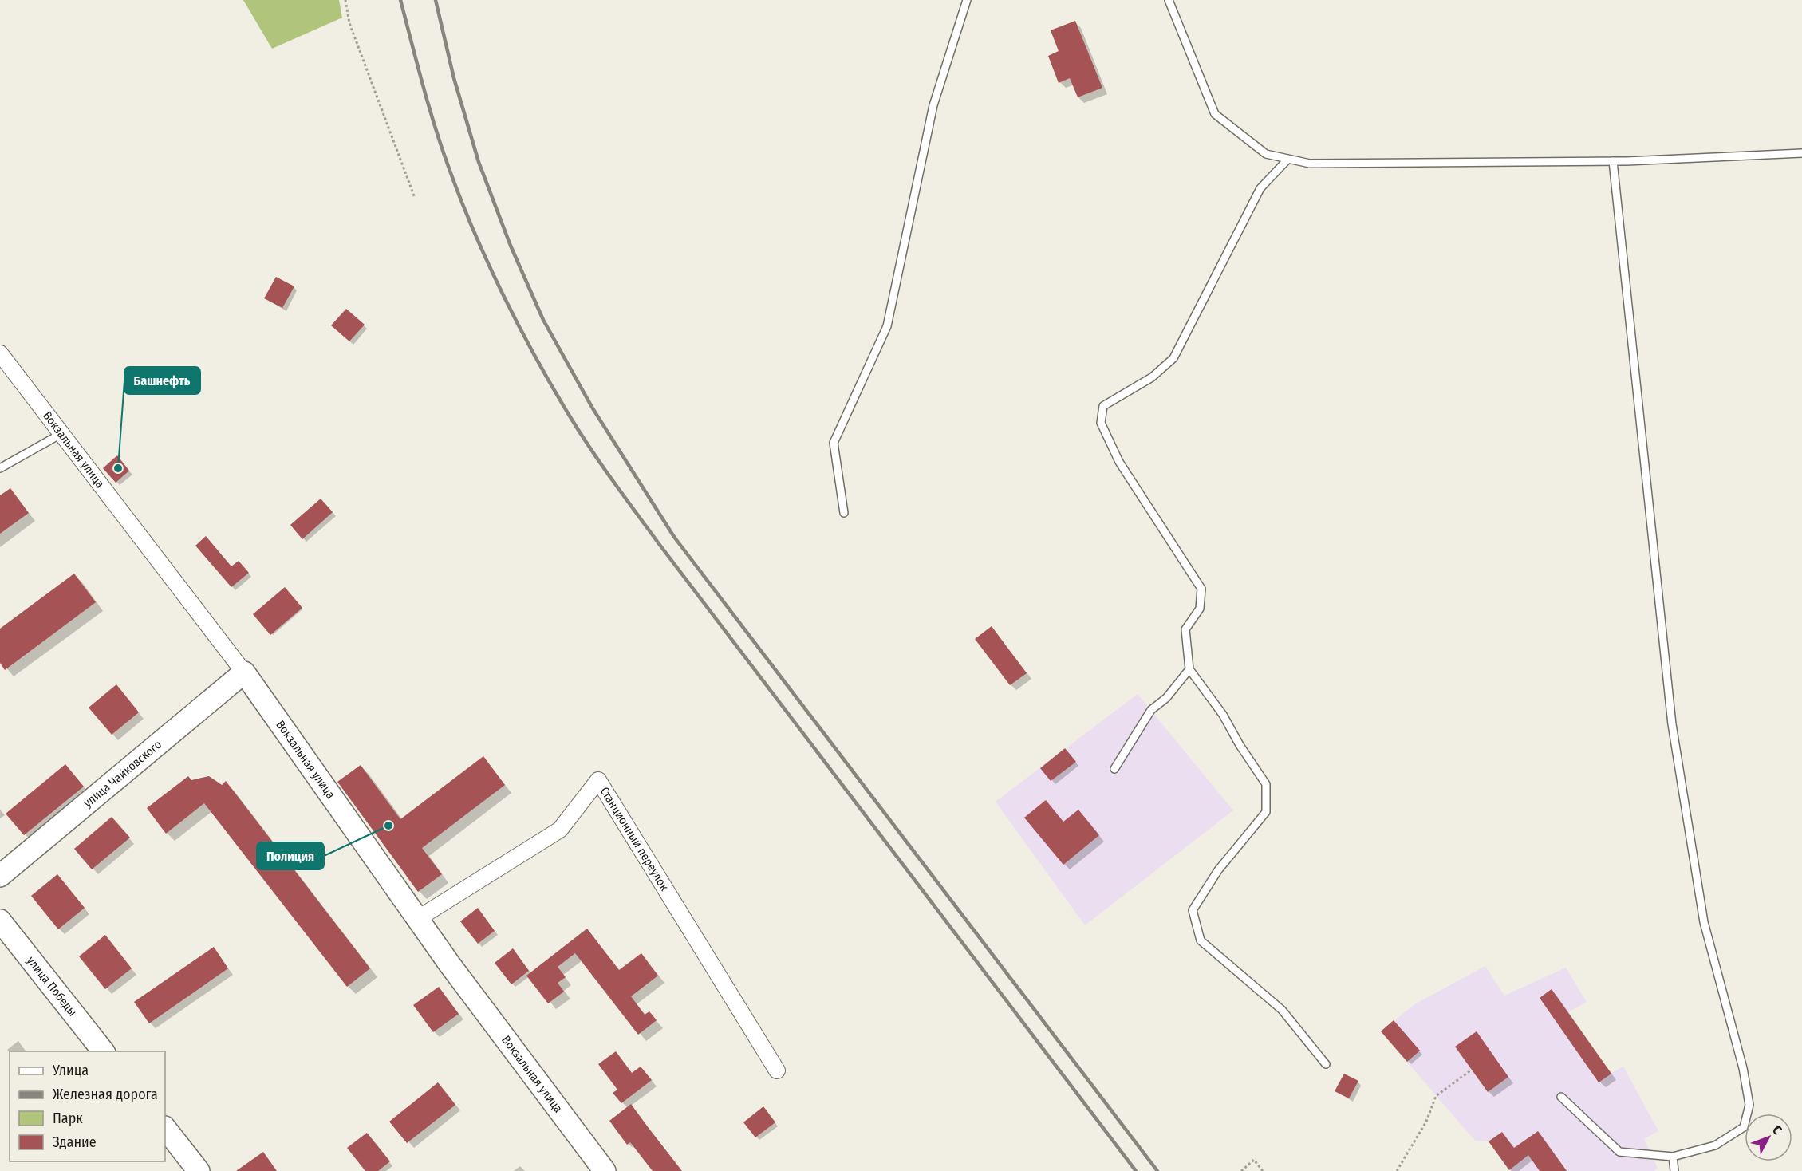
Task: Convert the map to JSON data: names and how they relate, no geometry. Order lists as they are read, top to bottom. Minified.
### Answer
{"streets":{"street":["Вокзальная улица","улица Чайковского","Станционный переулок","улица Победы"]},"crossings":[["Вокзальная улица","улица Чайковского"],["Вокзальная улица","Станционный переулок"]],"places":["Башнефть","Полиция"],"legend":["Улица","Железная дорога","Парк","Здание"],"north":"top right"}
